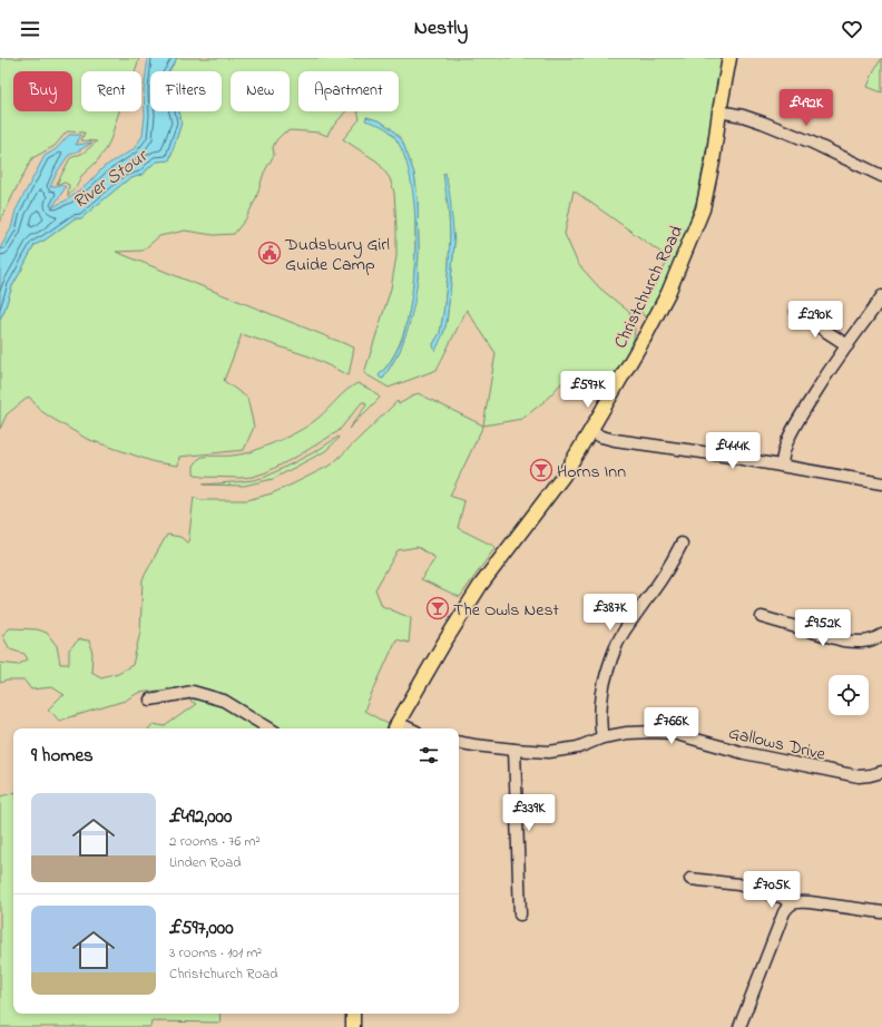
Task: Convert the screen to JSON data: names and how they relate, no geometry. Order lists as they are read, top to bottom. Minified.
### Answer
{"streets":{"main road":["Christchurch Road"],"street":["Gallows Drive"]},"water":["River Stour"],"places":{"public building":["Dudsbury Girl Guide Camp"],"bar":["Horns Inn","The Owls Nest"]},"page":{"header":"Nestly","chip":["Buy","Rent","Filters","New","Apartment"],"price":["£492K","£290K","£597K","£444K","£387K","£952K","£766K","£339K","£705K"],"heading":"9 homes","list":[{"name":"£492,000","note":"2 rooms · 76 m² · Linden Road"},{"name":"£597,000","note":"3 rooms · 101 m² · Christchurch Road"}]}}
